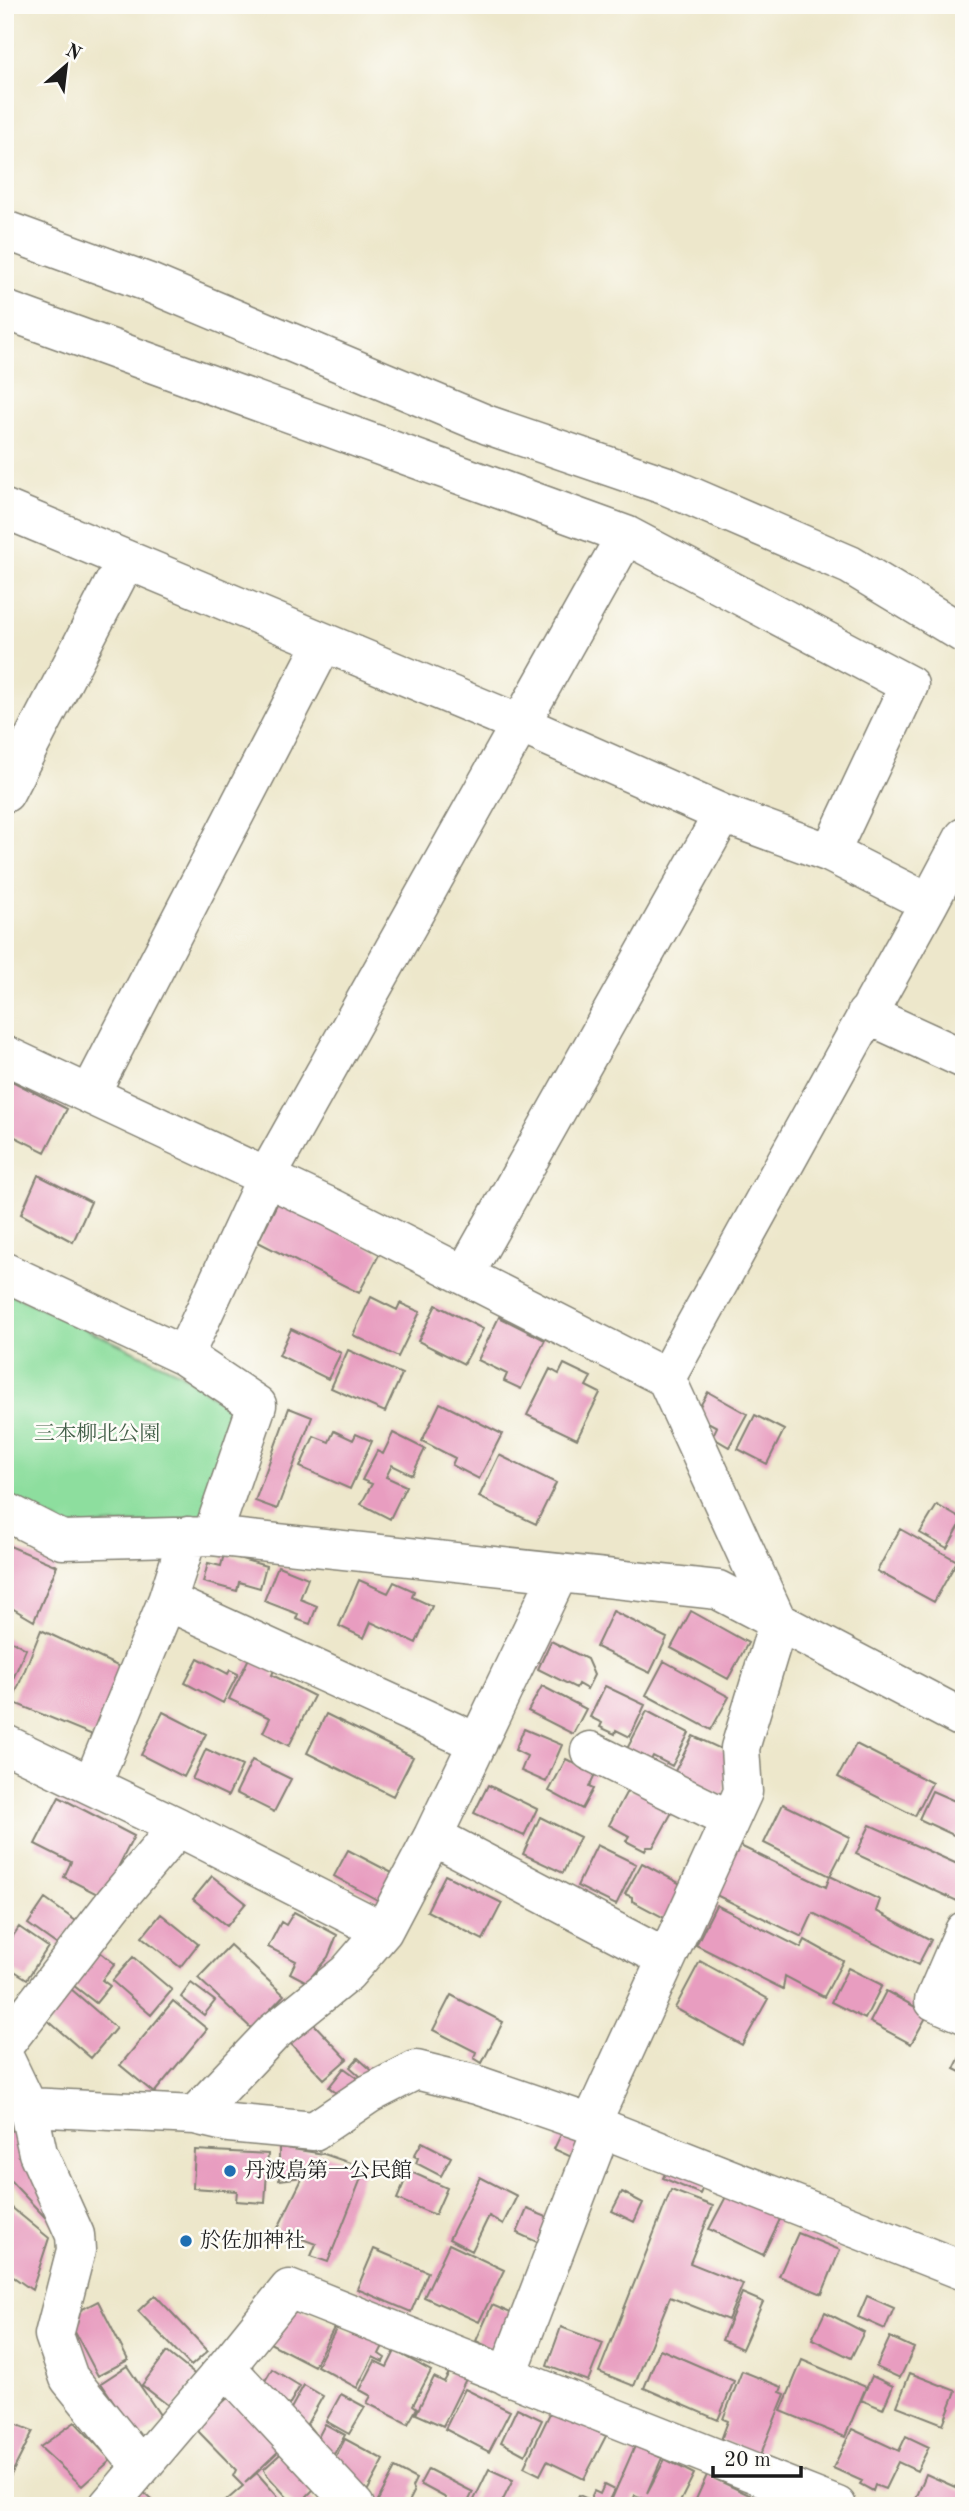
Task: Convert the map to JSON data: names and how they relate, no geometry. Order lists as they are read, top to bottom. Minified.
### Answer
{"parks":["三本柳北公園"],"places":["丹波島第一公民館","於佐加神社"],"scale_bar":"20 m","north":"top right"}
